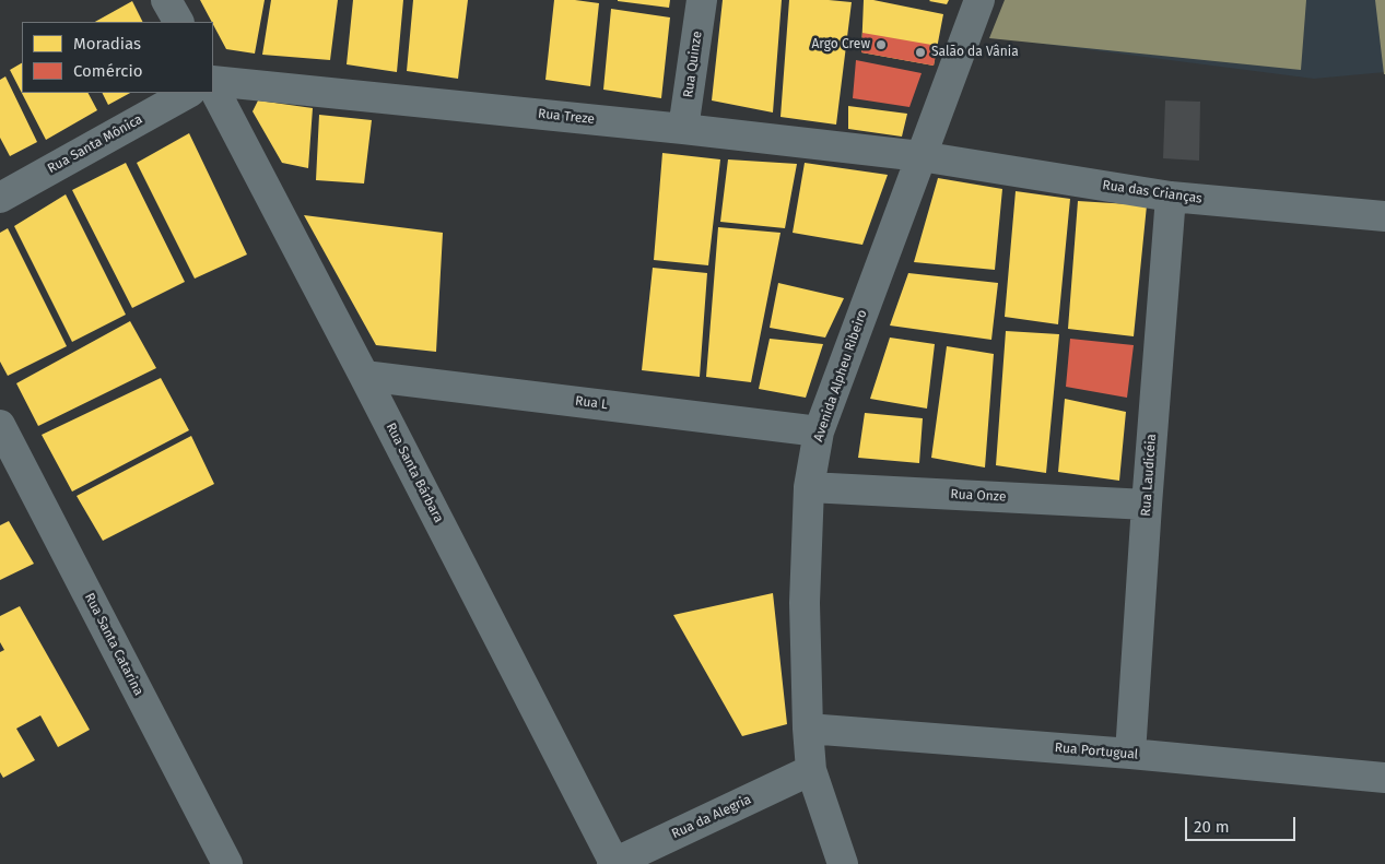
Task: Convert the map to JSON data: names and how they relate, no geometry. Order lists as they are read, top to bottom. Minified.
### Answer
{"streets":{"street":["Rua Quinze","Rua Treze","Rua Santa Mônica","Rua das Crianças","Avenida Alpheu Ribeiro","Rua L","Rua Santa Bárbara","Rua Laudicéia","Rua Onze","Rua Santa Catarina","Rua Portugual","Rua da Alegria"]},"crossings":[["Rua Quinze","Rua Treze"],["Rua Treze","Rua das Crianças"],["Rua Treze","Avenida Alpheu Ribeiro"],["Rua das Crianças","Avenida Alpheu Ribeiro"],["Rua das Crianças","Rua Laudicéia"],["Avenida Alpheu Ribeiro","Rua L"],["Avenida Alpheu Ribeiro","Rua Onze"],["Avenida Alpheu Ribeiro","Rua Portugual"],["Avenida Alpheu Ribeiro","Rua da Alegria"],["Rua L","Rua Santa Bárbara"],["Rua Santa Bárbara","Rua da Alegria"],["Rua Laudicéia","Rua Onze"],["Rua Laudicéia","Rua Portugual"]],"places":["Argo Crew","Salão da Vânia"],"legend":["Moradias","Comércio"],"scale_bar":"20 m"}
